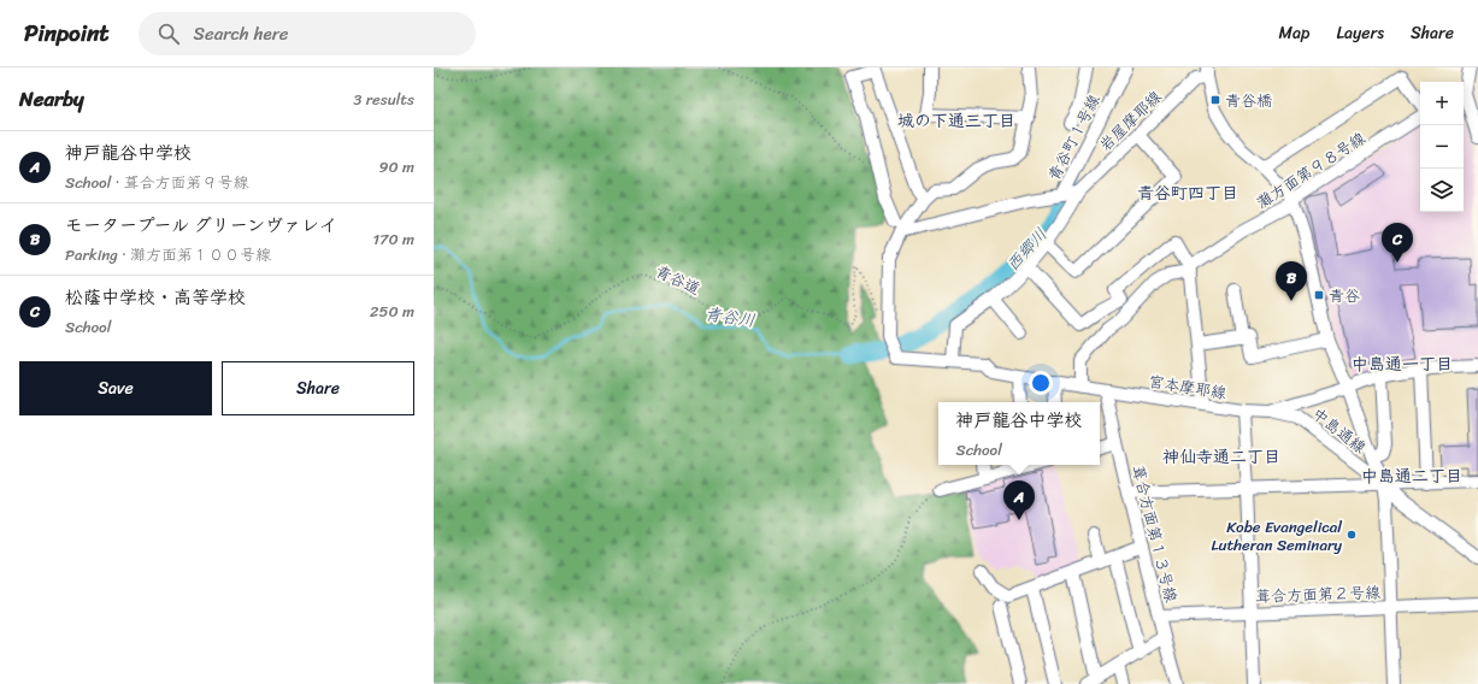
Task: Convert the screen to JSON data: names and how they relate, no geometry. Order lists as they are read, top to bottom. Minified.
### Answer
{"streets":{"street":["岩屋摩耶線","青谷町１号線","灘方面第９８号線","宮本摩耶線","中島通線","葺合方面第１３号線","葺合方面第２号線"],"path":["青谷道"]},"crossings":[["岩屋摩耶線","宮本摩耶線"],["灘方面第９８号線","宮本摩耶線"],["宮本摩耶線","中島通線"],["宮本摩耶線","葺合方面第１３号線"],["葺合方面第１３号線","葺合方面第２号線"]],"districts":["城の下通三丁目","青谷町四丁目","中島通一丁目","神仙寺通二丁目","中島通二丁目"],"water":["西郷川","青谷川"],"places":{"transit":["青谷橋","青谷"],"other":["Kobe Evangelical Lutheran Seminary"]},"page":{"header":"Pinpoint","search":"Search here","nav":["Map","Layers","Share"],"heading":["Nearby","3 results"],"map_buttons":["+","−"],"list":[{"mark":"A","name":"神戸龍谷中学校","note":"School · 葺合方面第９号線","value":"90 m"},{"mark":"B","name":"モータープール グリーンヴァレイ","note":"Parking · 灘方面第１００号線","value":"170 m"},{"mark":"C","name":"松蔭中学校・高等学校","note":"School","value":"250 m"}],"pins":["C","B","A"],"buttons":["Save","Share"],"popup":["神戸龍谷中学校","School"]}}
